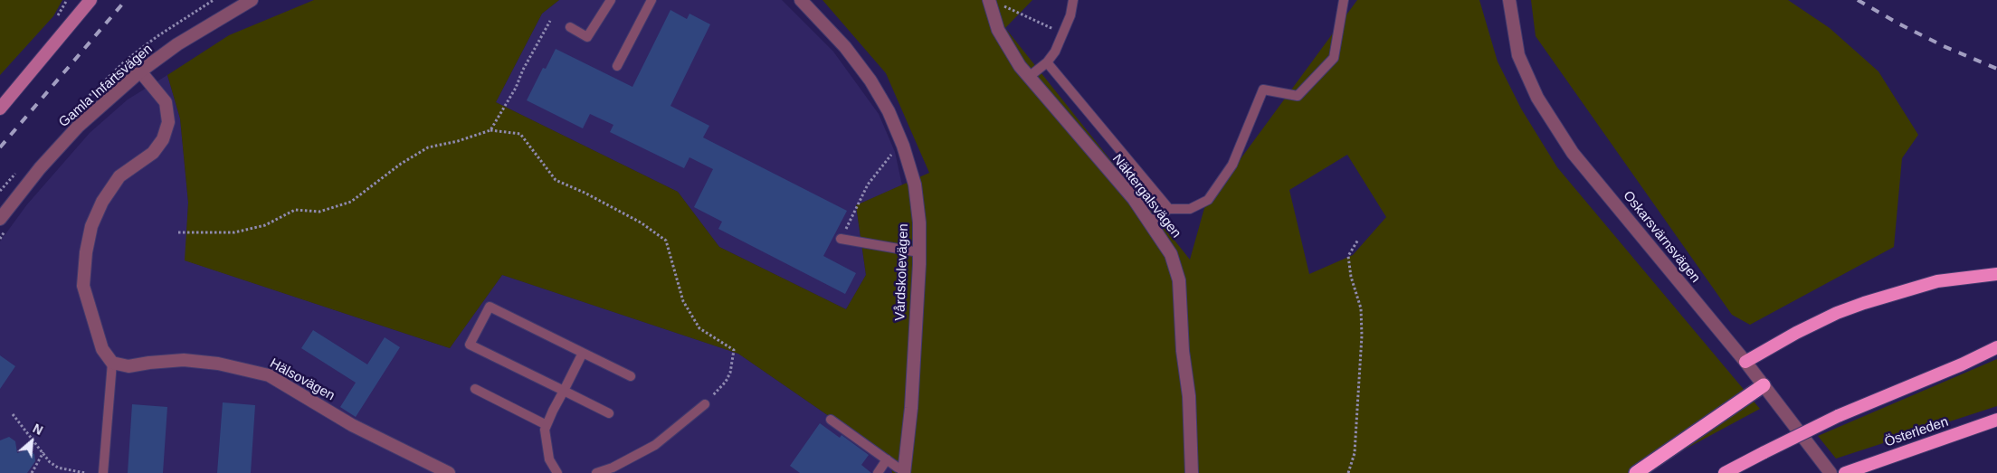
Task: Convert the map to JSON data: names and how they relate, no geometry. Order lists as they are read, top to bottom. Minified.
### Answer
{"streets":{"highway":["Österleden"],"street":["Gamla Infartsvägen","Näktergalsvägen","Oskarsvärnsvägen","Vårdskolevägen","Hälsovägen"]},"north":"top right"}
